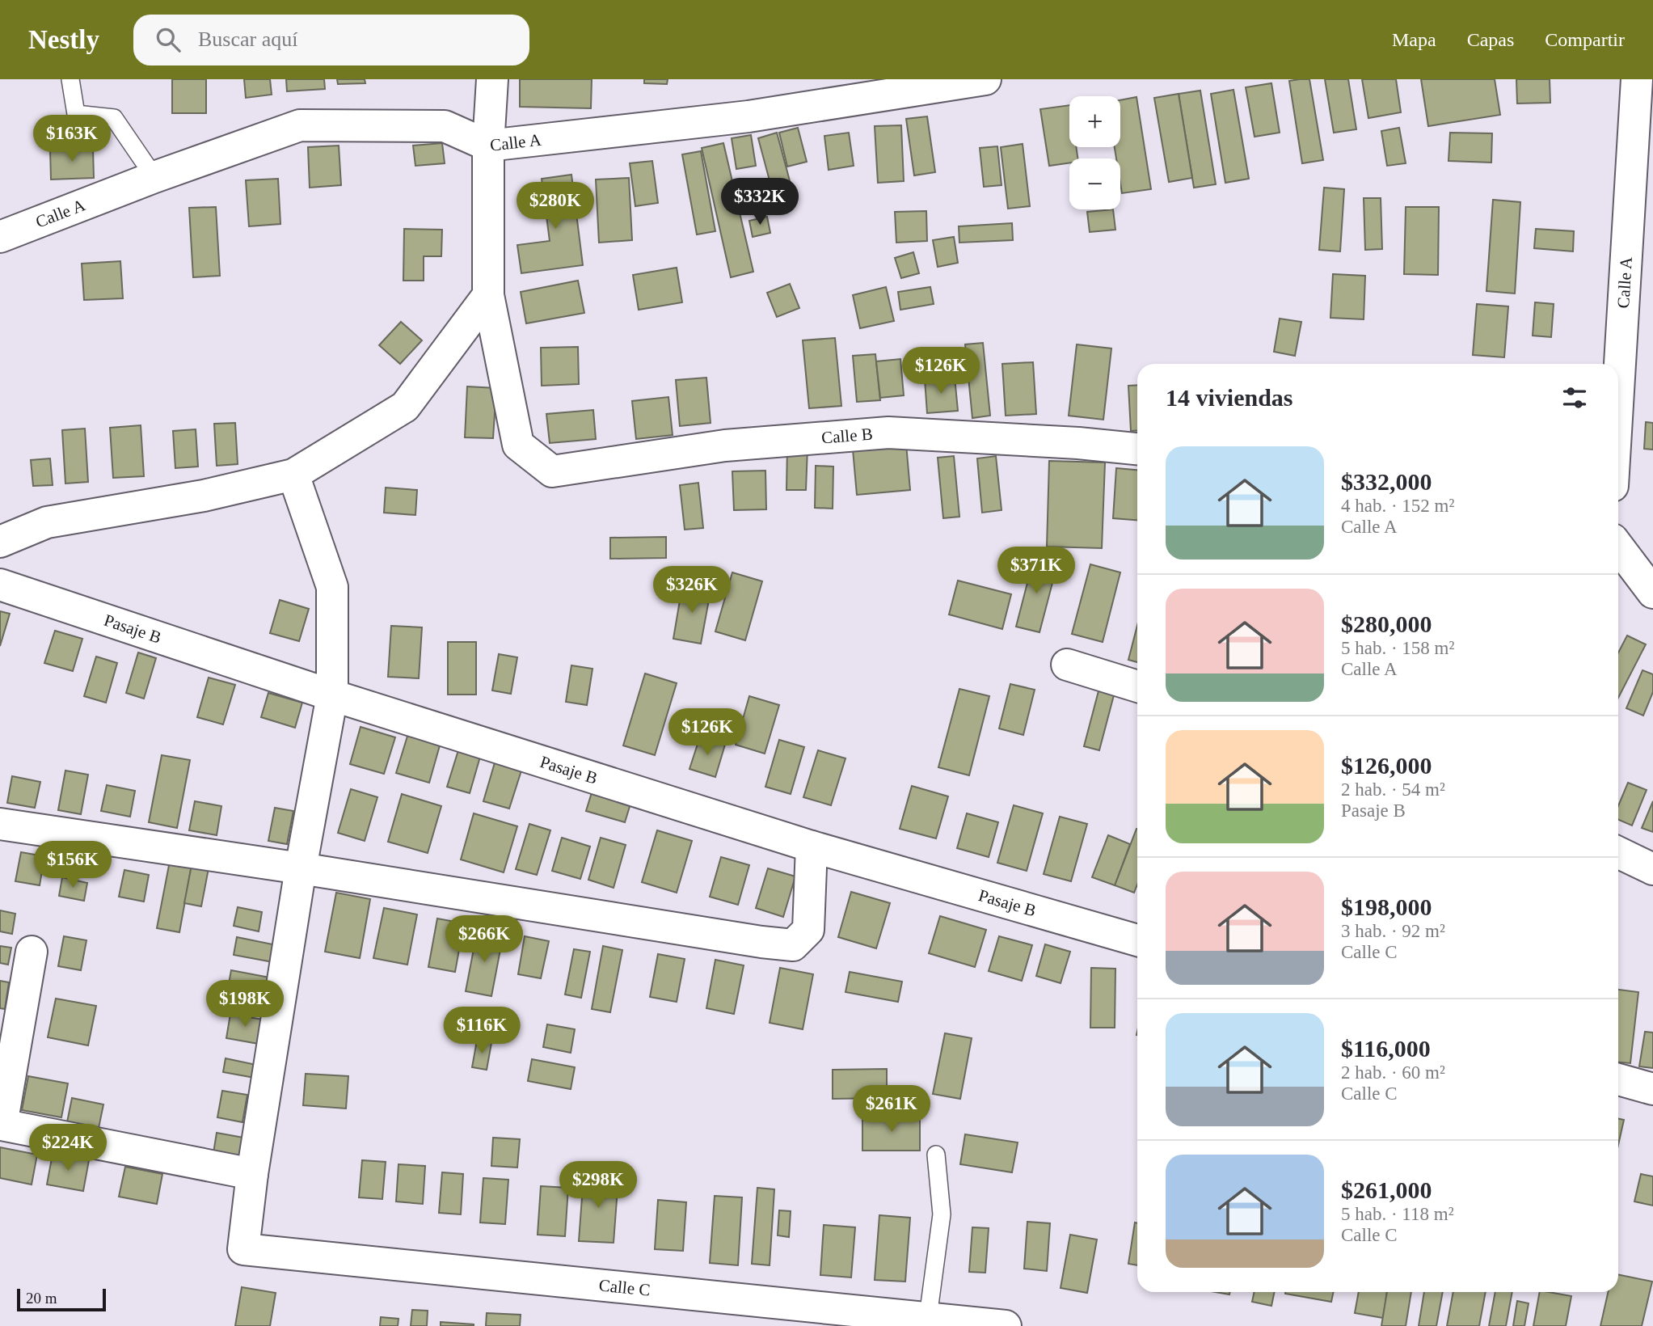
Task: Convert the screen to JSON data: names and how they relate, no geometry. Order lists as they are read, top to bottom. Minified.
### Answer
{"streets":{"street":["Calle A","Calle B","Pasaje B","Calle C"]},"scale_bar":"20 m","page":{"header":"Nestly","search":"Buscar aquí","nav":["Mapa","Capas","Compartir"],"map_buttons":["+","−"],"price":["$163K","$332K","$280K","$126K","$371K","$326K","$126K","$156K","$266K","$198K","$116K","$261K","$224K","$298K"],"heading":"14 viviendas","list":[{"name":"$332,000","note":"4 hab. · 152 m² · Calle A"},{"name":"$280,000","note":"5 hab. · 158 m² · Calle A"},{"name":"$126,000","note":"2 hab. · 54 m² · Pasaje B"},{"name":"$198,000","note":"3 hab. · 92 m² · Calle C"},{"name":"$116,000","note":"2 hab. · 60 m² · Calle C"},{"name":"$261,000","note":"5 hab. · 118 m² · Calle C"}],"scale":"20 m"}}
